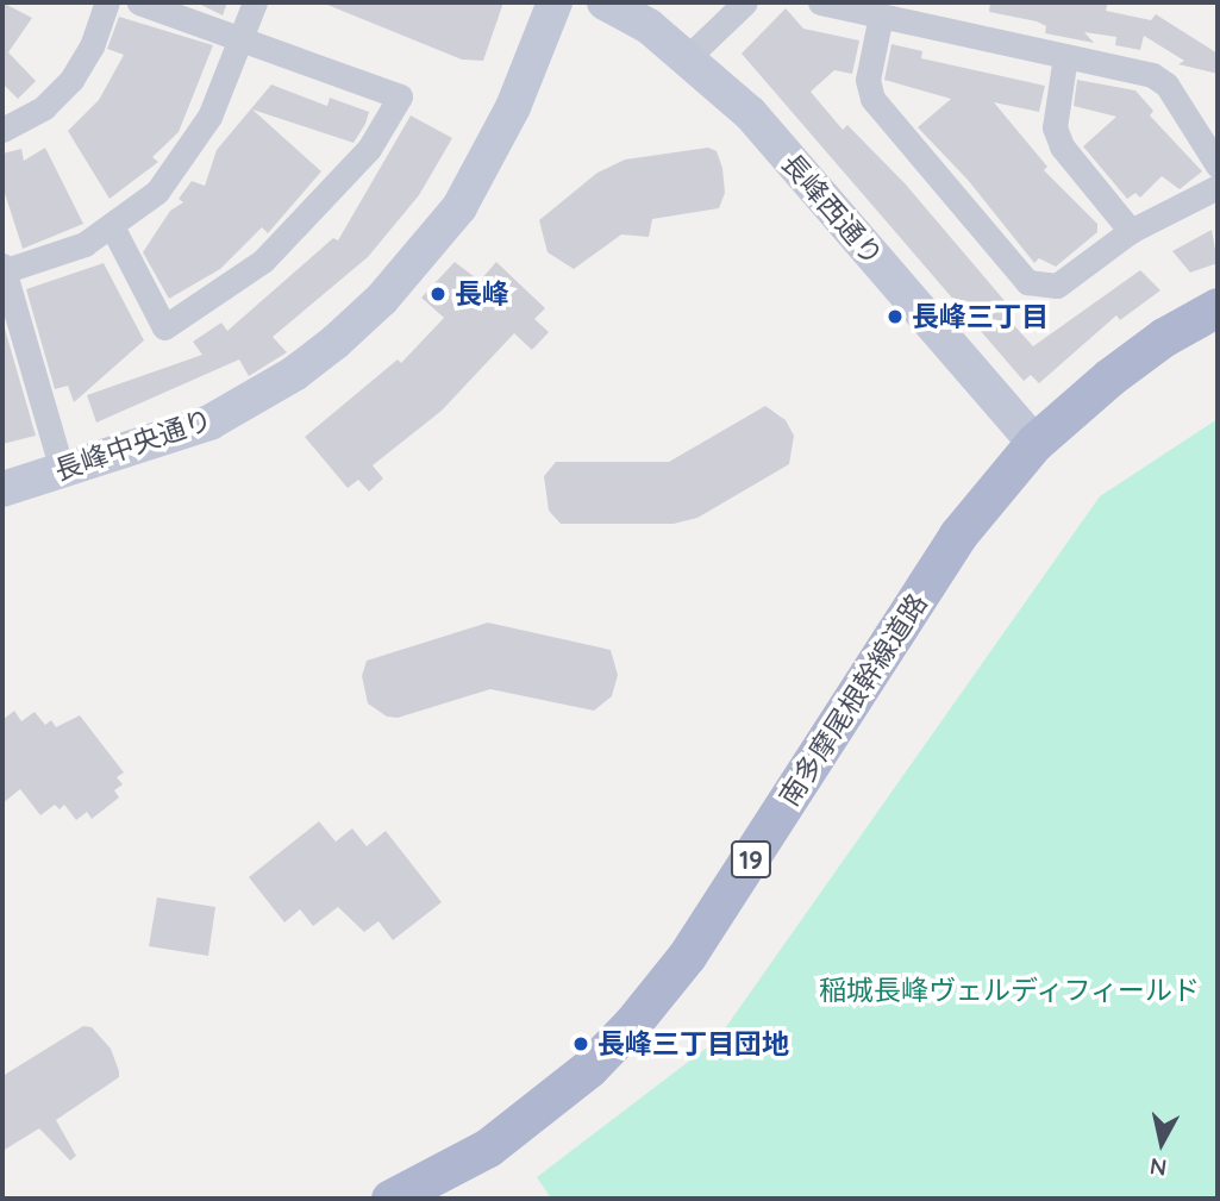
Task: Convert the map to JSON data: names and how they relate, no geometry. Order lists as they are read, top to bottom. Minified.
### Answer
{"streets":{"main road":["南多摩尾根幹線道路","19"],"street":["長峰西通り","長峰中央通り"]},"crossings":[["長峰西通り","南多摩尾根幹線道路"]],"parks":["稲城長峰ヴェルディフィールド"],"places":["長峰","長峰三丁目","長峰三丁目団地"],"north":"bottom"}
